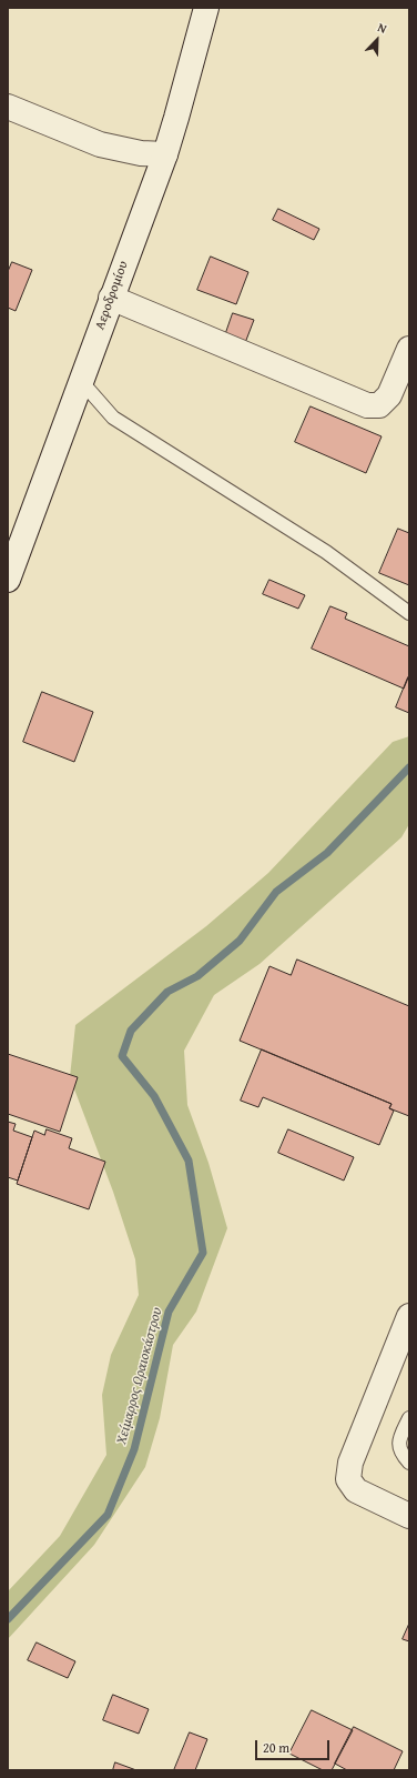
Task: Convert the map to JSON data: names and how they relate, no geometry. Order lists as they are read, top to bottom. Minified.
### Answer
{"streets":{"street":["Αεροδρομίου"]},"water":["Χείμαρρος Ωραιοκάστρου"],"scale_bar":"20 m","north":"top right"}
